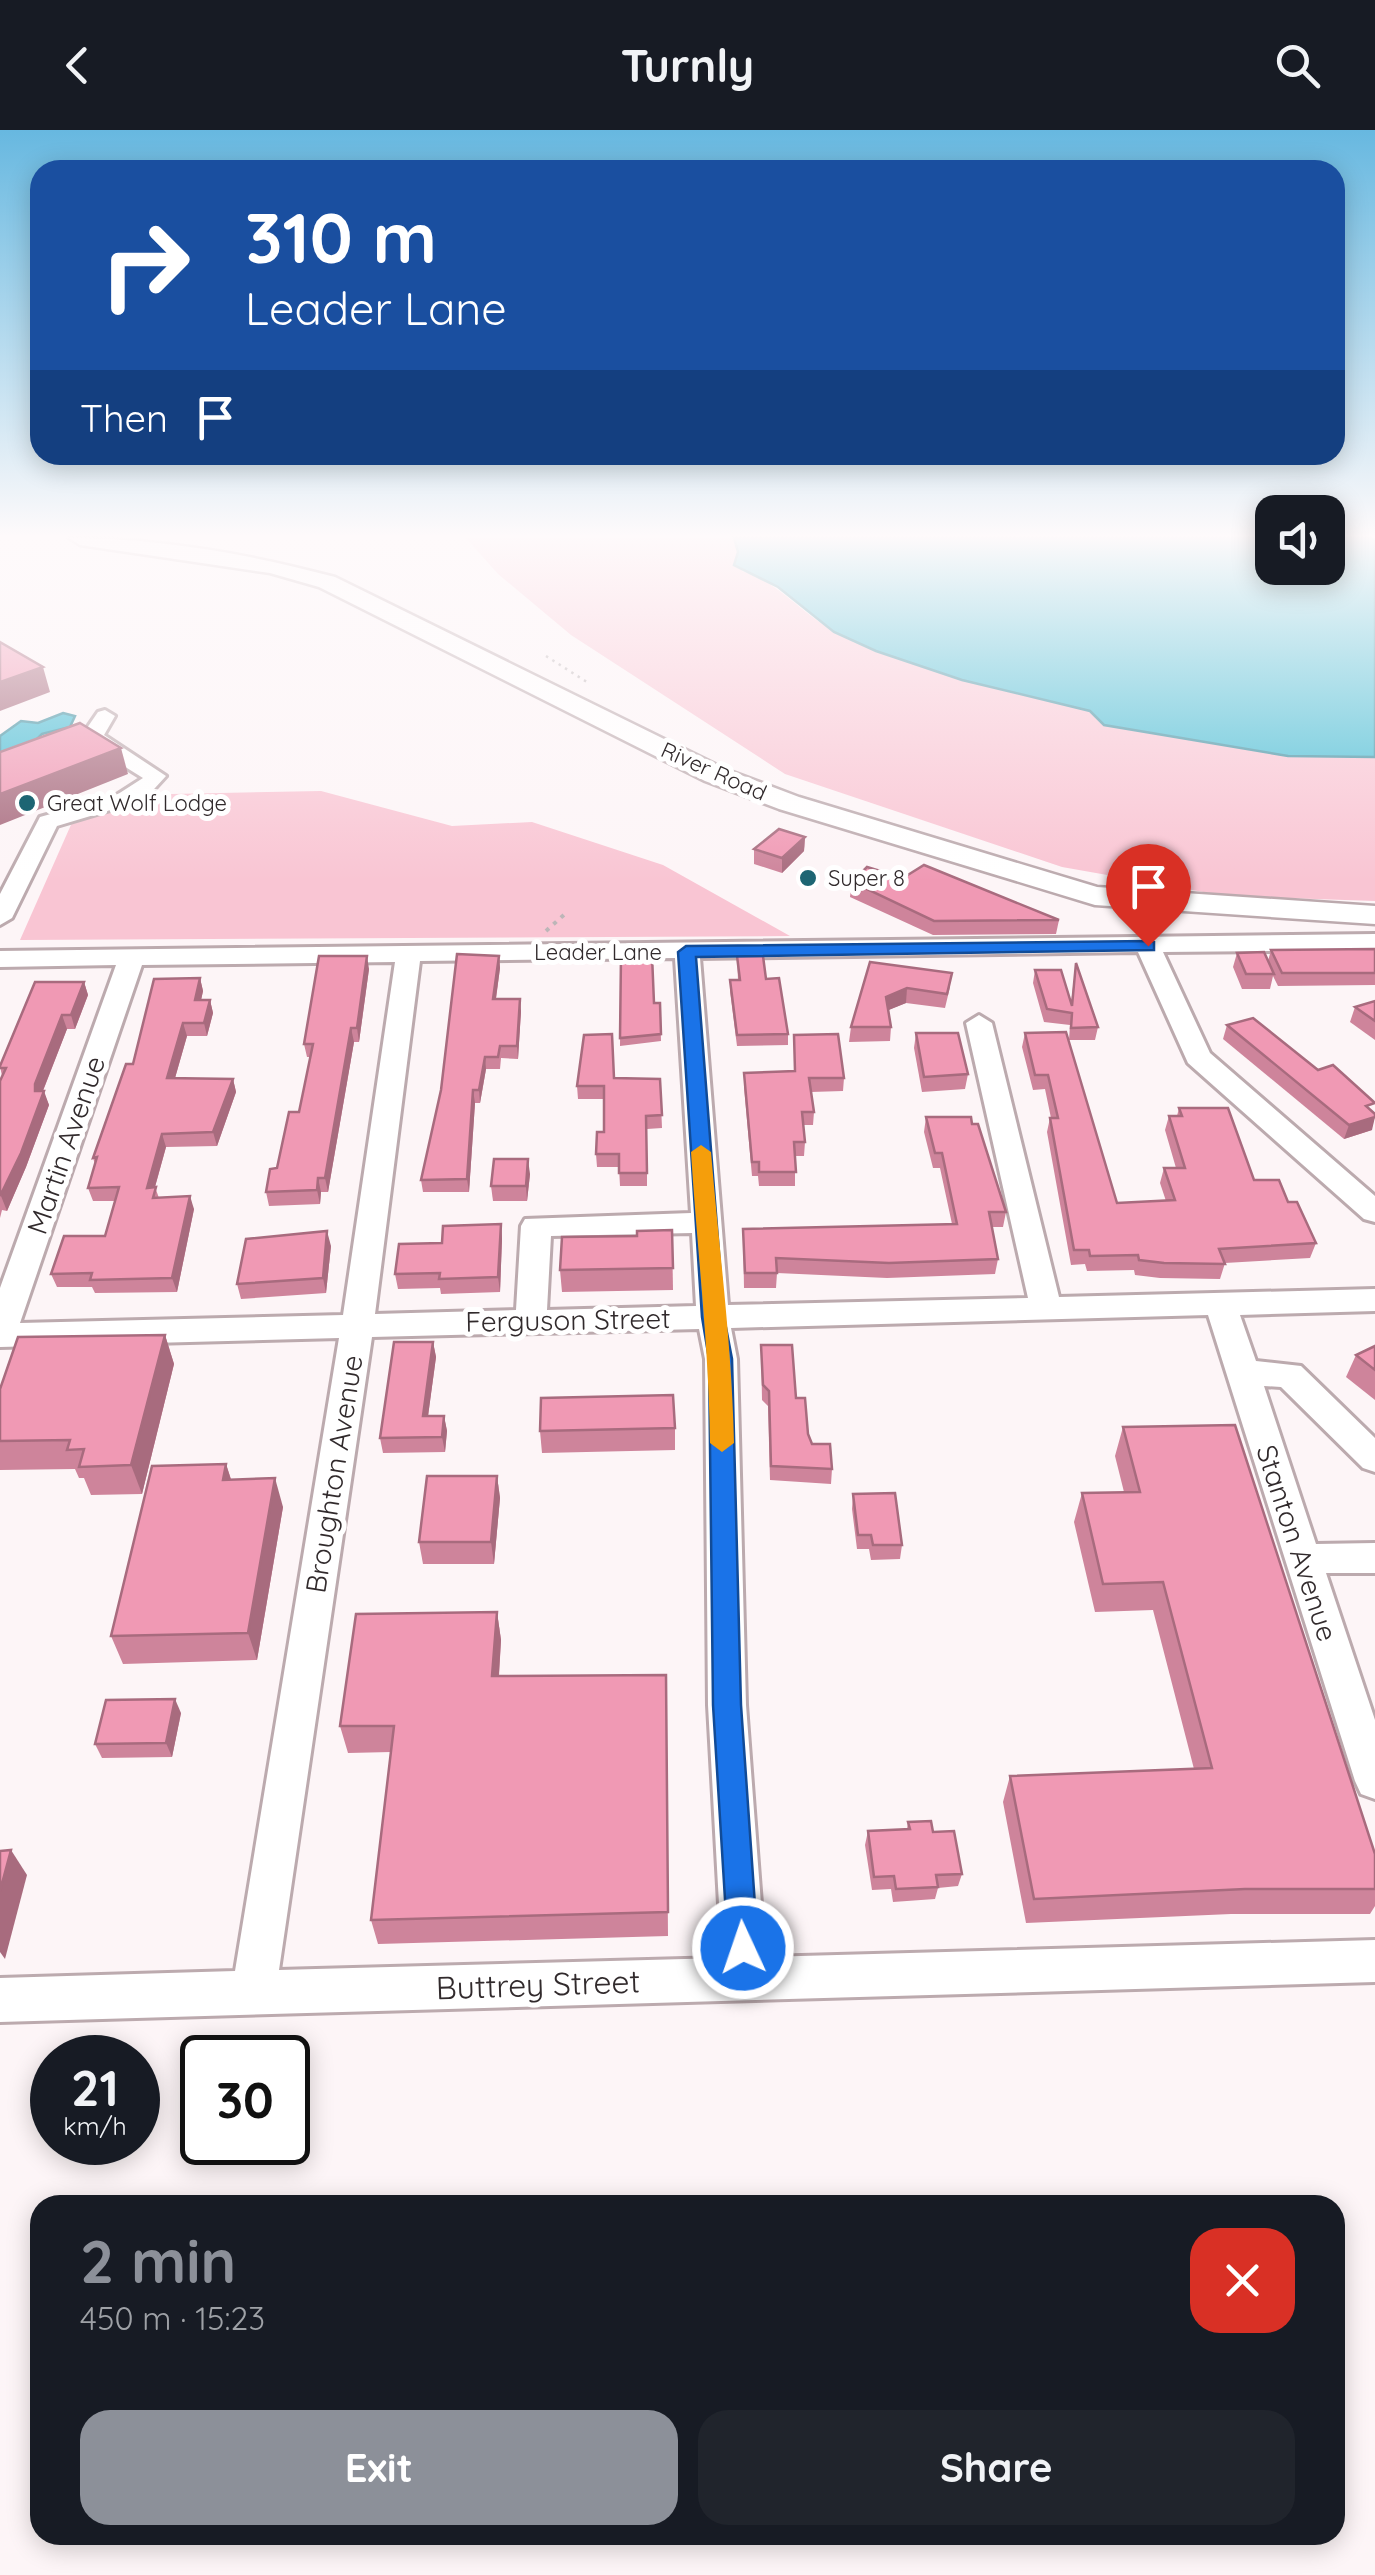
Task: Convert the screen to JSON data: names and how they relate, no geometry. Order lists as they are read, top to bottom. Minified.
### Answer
{"streets":{"main road":["River Road"],"street":["Leader Lane","Martin Avenue","Ferguson Street","Broughton Avenue","Stanton Avenue","Buttrey Street"]},"crossings":[["Leader Lane","Martin Avenue"],["Leader Lane","Broughton Avenue"],["Martin Avenue","Ferguson Street"],["Ferguson Street","Broughton Avenue"],["Ferguson Street","Stanton Avenue"],["Broughton Avenue","Buttrey Street"]],"places":["Great Wolf Lodge","Super 8"],"page":{"header":"Turnly","turn":["310 m","Leader Lane"],"then":"Then","speed":"21 km/h","limit":"30","heading":["2 min","450 m · 15:23"],"buttons":["Exit","Share"]}}
